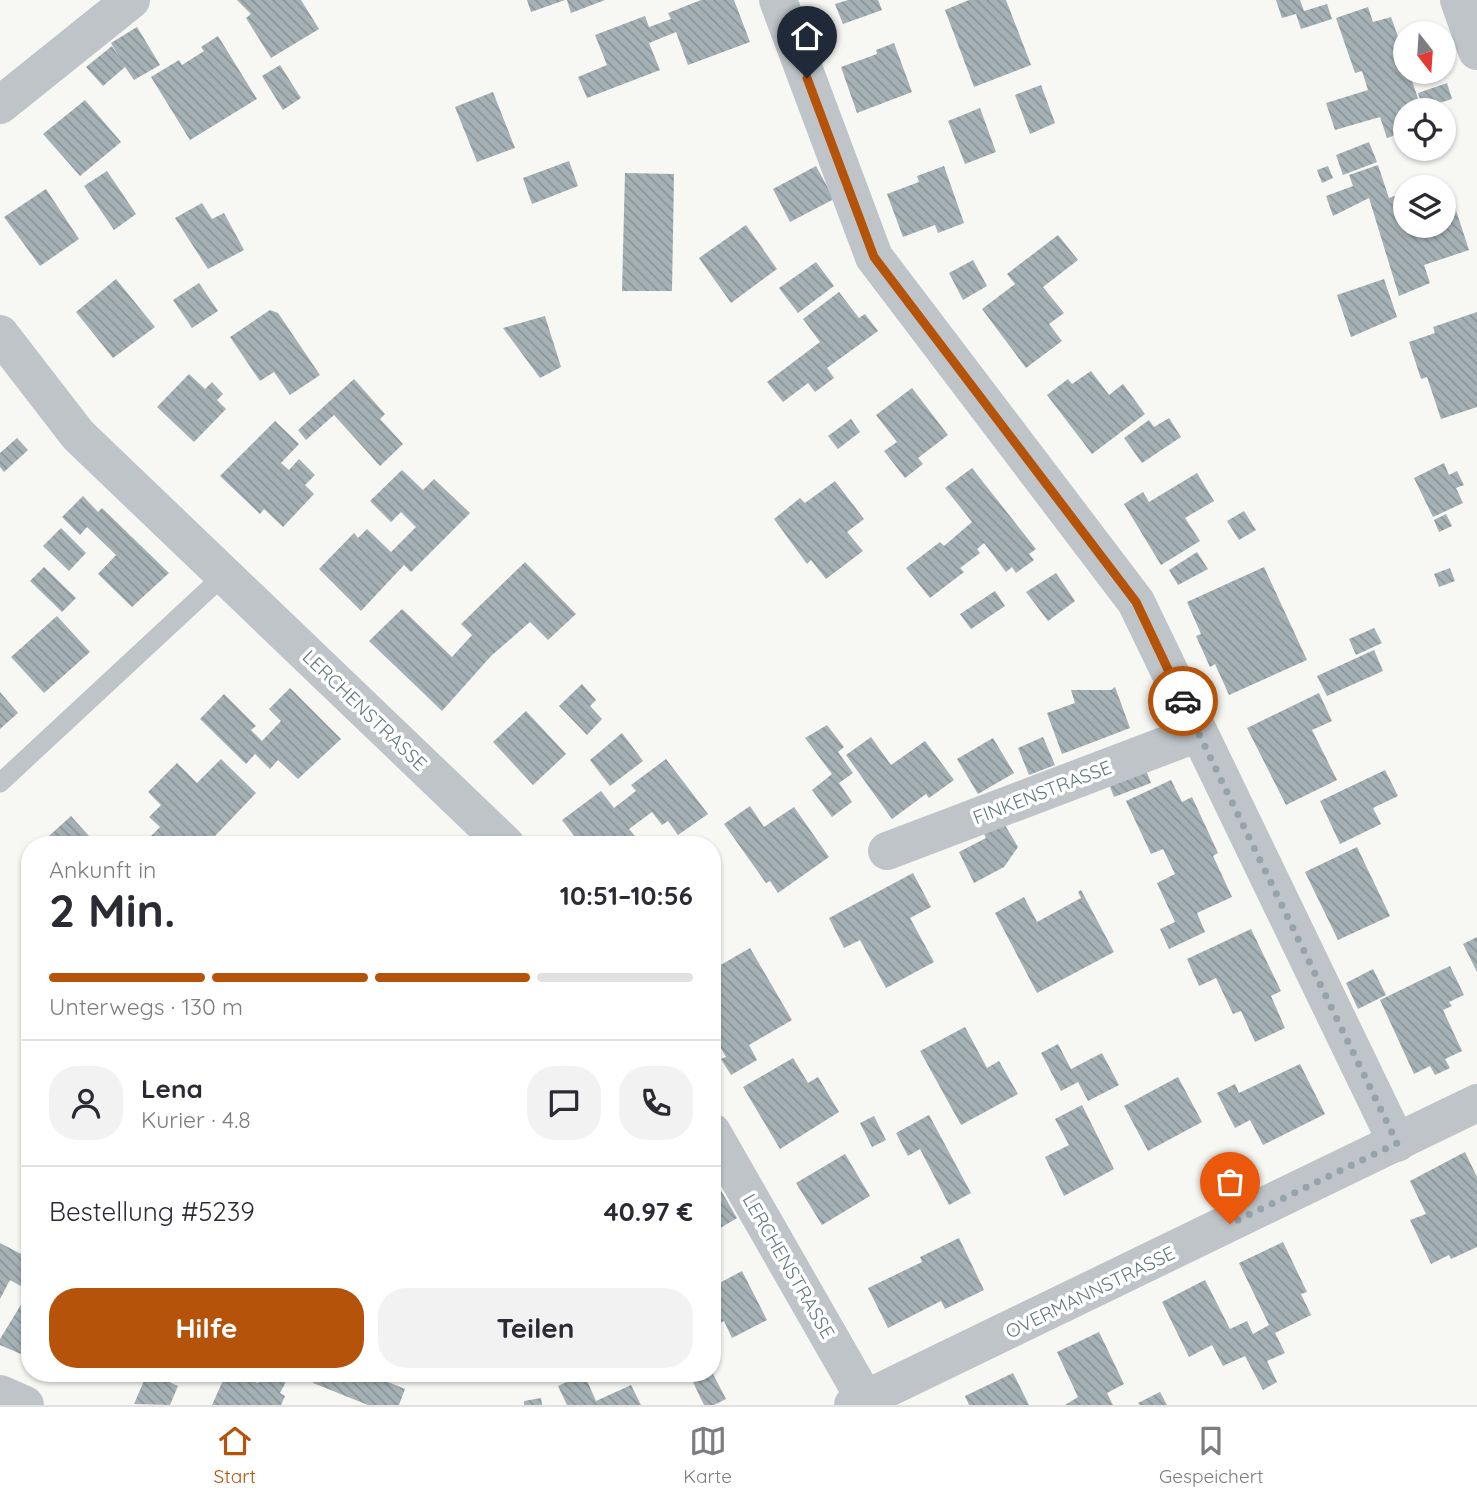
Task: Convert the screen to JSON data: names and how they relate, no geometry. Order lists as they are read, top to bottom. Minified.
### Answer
{"streets":{"street":["LERCHENSTRASSE","FINKENSTRASSE","OVERMANNSTRASSE"]},"crossings":[["LERCHENSTRASSE","OVERMANNSTRASSE"]],"north":"bottom","page":{"heading":["2 Min.","Ankunft in","10:51–10:56"],"panel":["Lena","Kurier · 4.8","Bestellung #5239","40.97 €"],"bar":"Unterwegs · 130 m","buttons":["Hilfe","Teilen"],"tabs":["Start","Karte","Gespeichert"]}}
